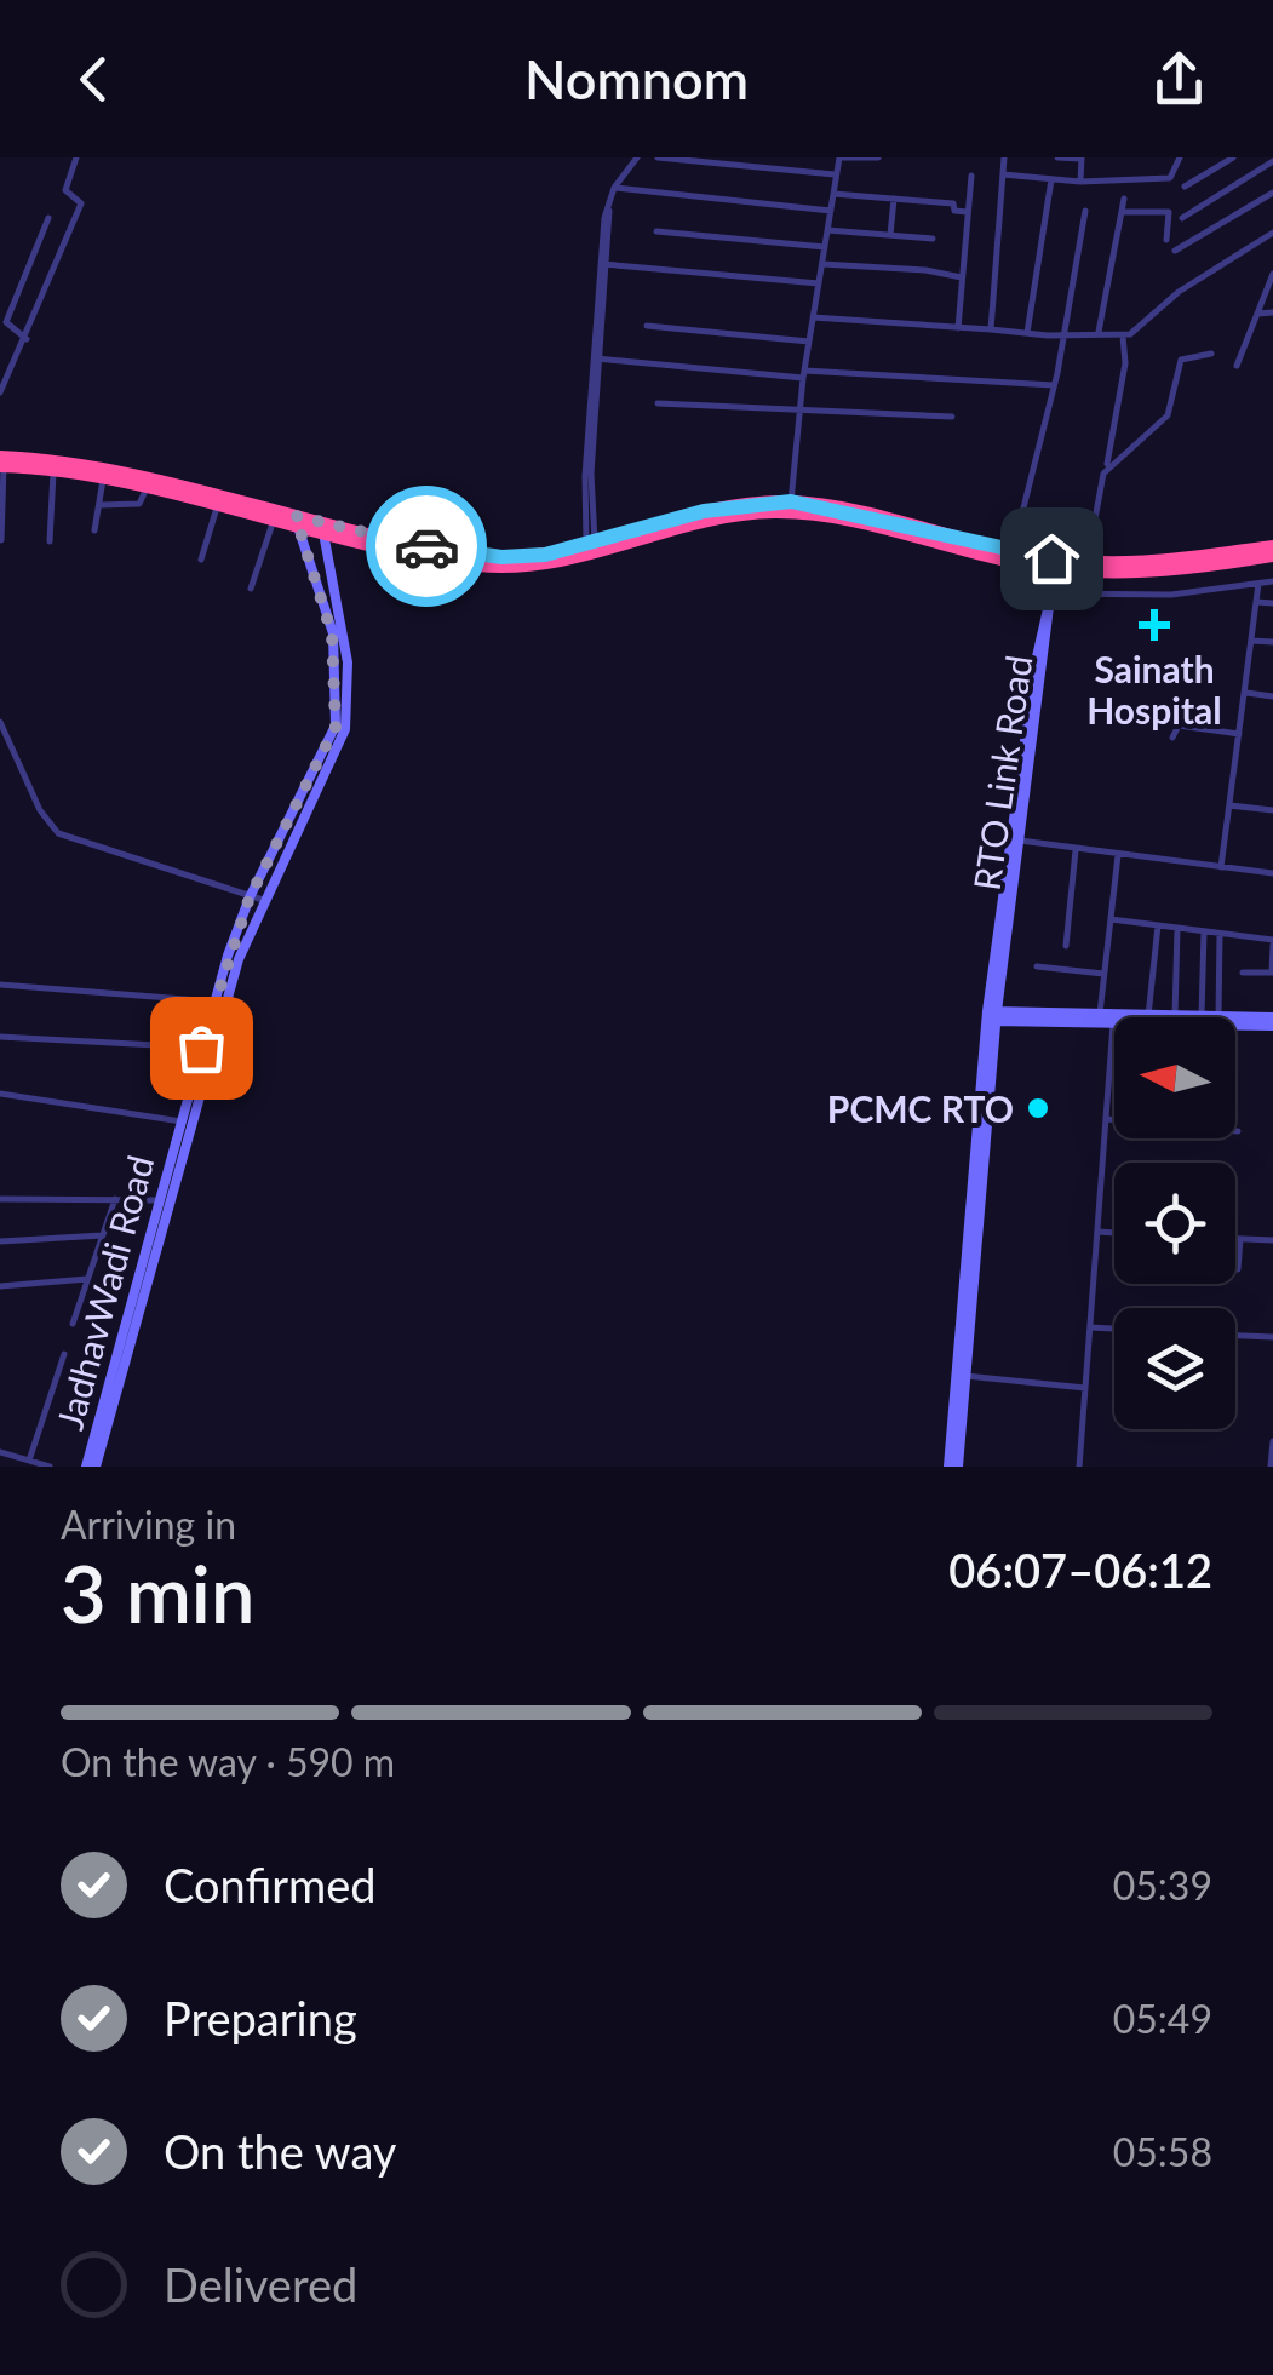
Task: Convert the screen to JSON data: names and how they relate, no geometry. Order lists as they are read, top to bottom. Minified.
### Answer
{"streets":{"street":["RTO Link Road","JadhavWadi Road"]},"places":{"health":["Sainath Hospital"],"other":["PCMC RTO"]},"north":"left","page":{"header":"Nomnom","heading":["3 min","Arriving in","06:07–06:12"],"bar":"On the way · 590 m","list":[["Confirmed","05:39"],["Preparing","05:49"],["On the way","05:58"],"Delivered"]}}
